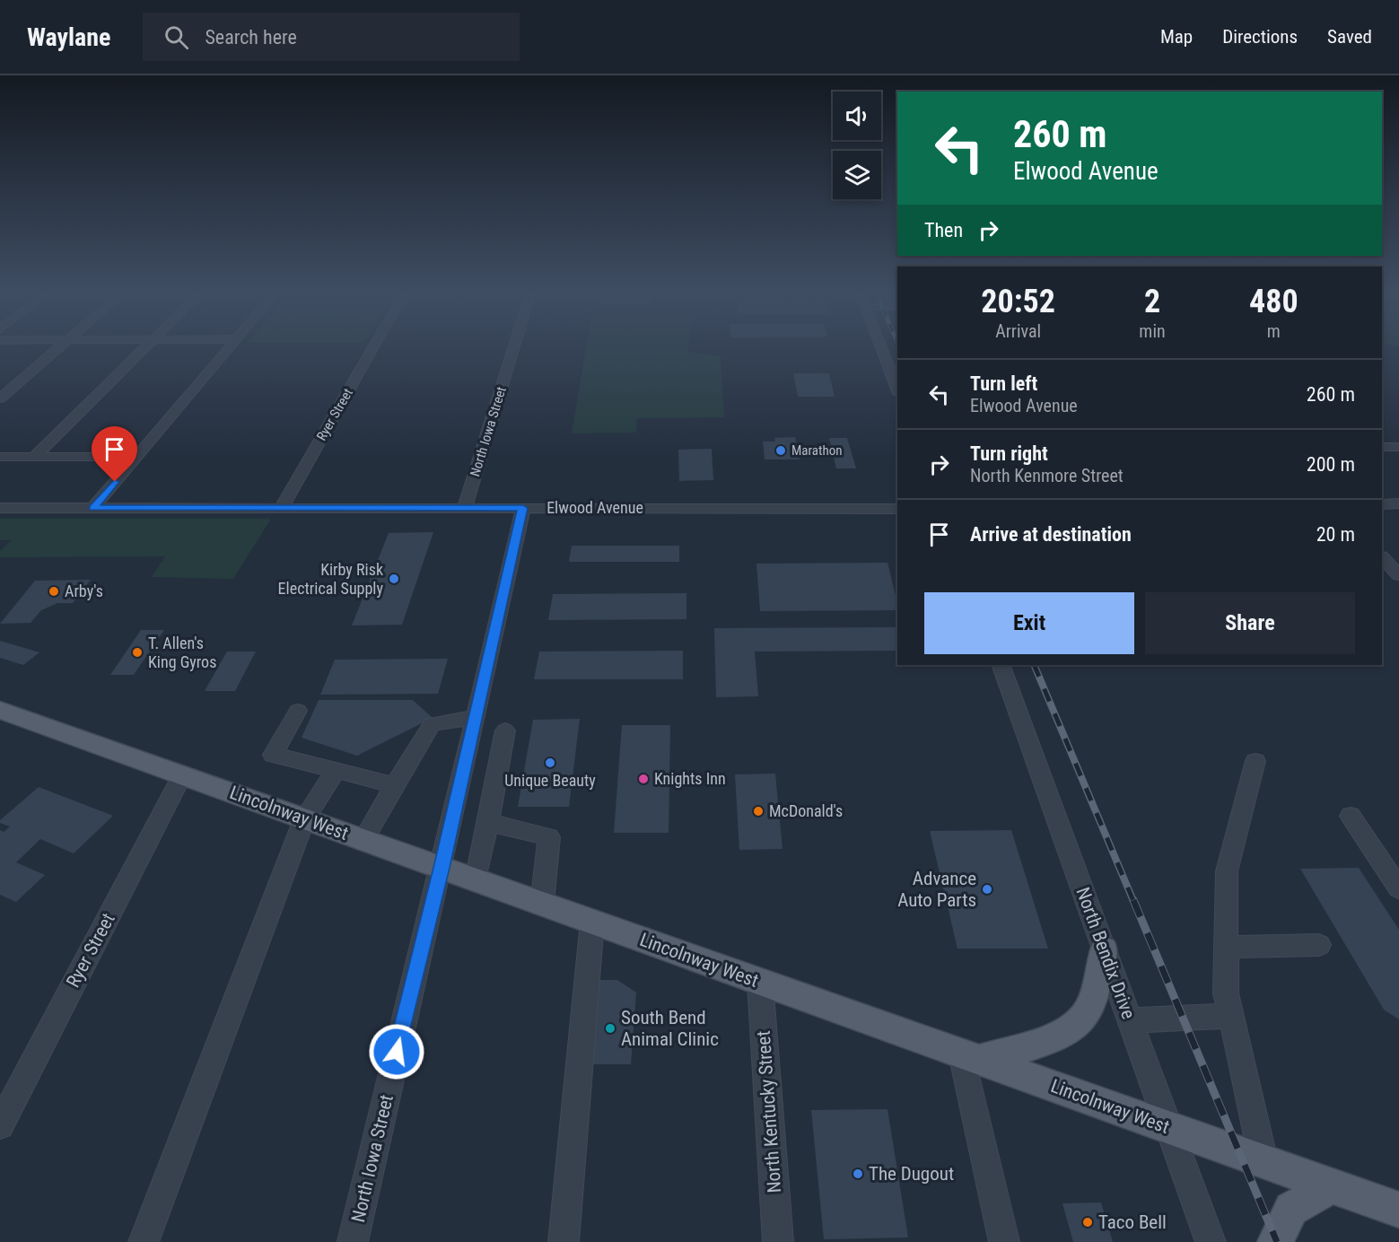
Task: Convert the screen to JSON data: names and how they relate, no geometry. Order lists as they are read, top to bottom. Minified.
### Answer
{"streets":{"main road":["Lincolnway West"],"street":["Ryer Street","North Iowa Street","Elwood Avenue","North Bendix Drive","North Kentucky Street"]},"crossings":[["Ryer Street","Elwood Avenue"],["Ryer Street","Lincolnway West"],["North Iowa Street","Elwood Avenue"],["North Iowa Street","Lincolnway West"],["Lincolnway West","North Bendix Drive"],["Lincolnway West","North Kentucky Street"]],"places":["Marathon","Kirby Risk Electrical Supply","Arby's","T. Allen's King Gyros","Unique Beauty","Knights Inn","McDonald's","Advance Auto Parts","South Bend Animal Clinic","The Dugout","Taco Bell"],"page":{"header":"Waylane","search":"Search here","nav":["Map","Directions","Saved"],"turn":["260 m","Elwood Avenue"],"then":"Then","eta":["20:52","Arrival","2","min","480","m"],"list":[{"name":"Turn left","note":"Elwood Avenue","value":"260 m"},{"name":"Turn right","note":"North Kenmore Street","value":"200 m"},{"name":"Arrive at destination","value":"20 m"}],"buttons":["Exit","Share"]}}
